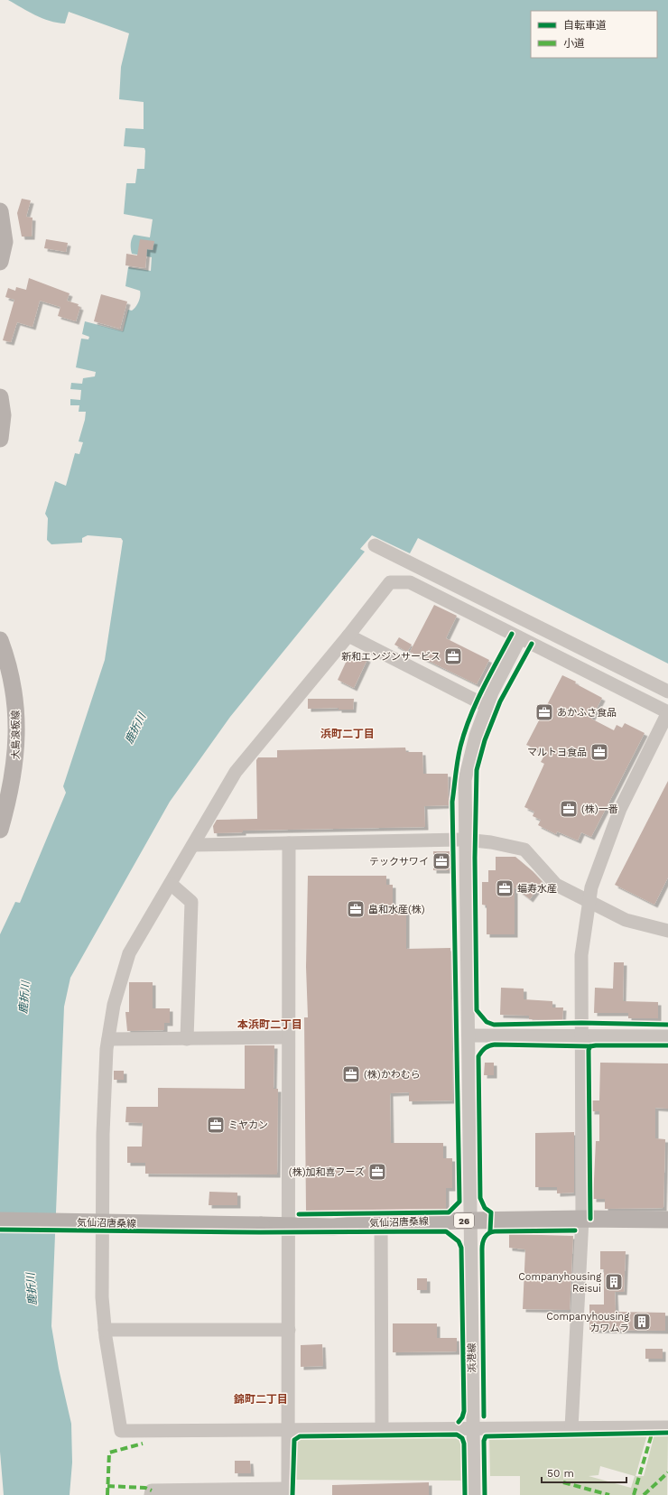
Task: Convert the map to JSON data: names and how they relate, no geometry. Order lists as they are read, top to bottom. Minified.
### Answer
{"streets":{"main road":["大島浪板線","26","気仙沼唐桑線"],"street":["浜港線"]},"crossings":[["気仙沼唐桑線","浜港線"]],"districts":["浜町二丁目","本浜町二丁目","錦町二丁目"],"water":["鹿折川"],"places":{"office":["新和エンジンサービス","あかふさ食品","マルトヨ食品","(株)一番","テックサワイ","蝠寿水産","畠和水産(株)","(株)かわむら","ミヤカン","(株)加和喜フーズ"],"building":["Companyhousing Reisui","Companyhousing カワムラ"]},"legend":["自転車道","小道"],"scale_bar":"50 m"}
